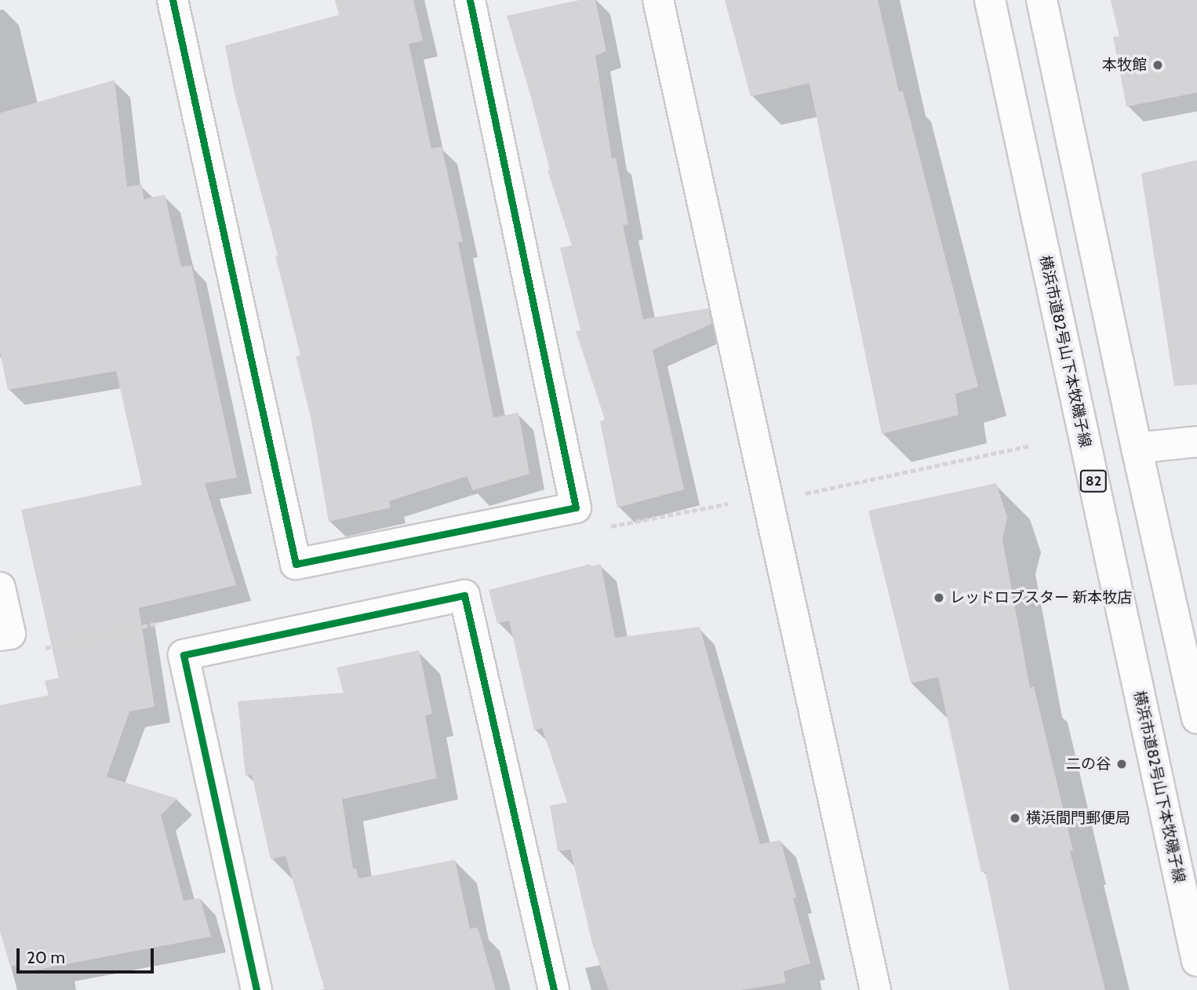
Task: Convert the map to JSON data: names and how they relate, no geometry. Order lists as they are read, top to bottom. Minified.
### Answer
{"streets":{"street":["横浜市道82号山下本牧磯子線","82"]},"places":["本牧館","レッドロブスター 新本牧店","二の谷","横浜間門郵便局"],"scale_bar":"20 m"}
